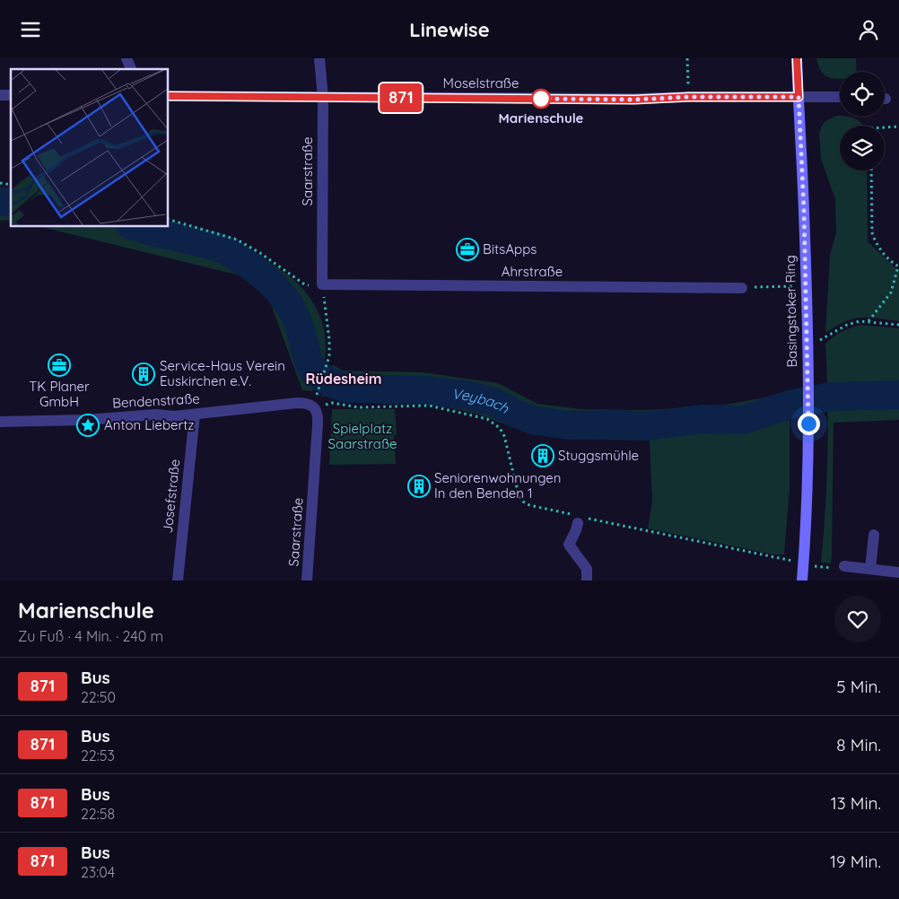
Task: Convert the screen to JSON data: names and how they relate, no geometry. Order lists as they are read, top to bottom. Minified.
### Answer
{"streets":{"main road":["Basingstoker Ring"],"street":["Moselstraße","Saarstraße","Ahrstraße","Bendenstraße","Josefstraße"]},"crossings":[["Moselstraße","Saarstraße"],["Moselstraße","Basingstoker Ring"],["Saarstraße","Ahrstraße"],["Saarstraße","Bendenstraße"],["Bendenstraße","Josefstraße"]],"districts":["Rüdesheim"],"water":["Veybach"],"parks":["Spielplatz Saarstraße"],"places":{"other":["Marienschule"],"office":["BitsApps","TK Planer GmbH"],"building":["Service-Haus Verein Euskirchen e.V.","Stuggsmühle","Seniorenwohnungen In den Benden 1"],"place":["Anton Liebertz"]},"lines":["bus line 871"],"page":{"header":"Linewise","on_map":"871","heading":["Marienschule","Zu Fuß · 4 Min. · 240 m"],"list":[{"mark":"871","name":"Bus","note":"22:50","value":"5 Min."},{"mark":"871","name":"Bus","note":"22:53","value":"8 Min."},{"mark":"871","name":"Bus","note":"22:58","value":"13 Min."},{"mark":"871","name":"Bus","note":"23:04","value":"19 Min."}]}}
